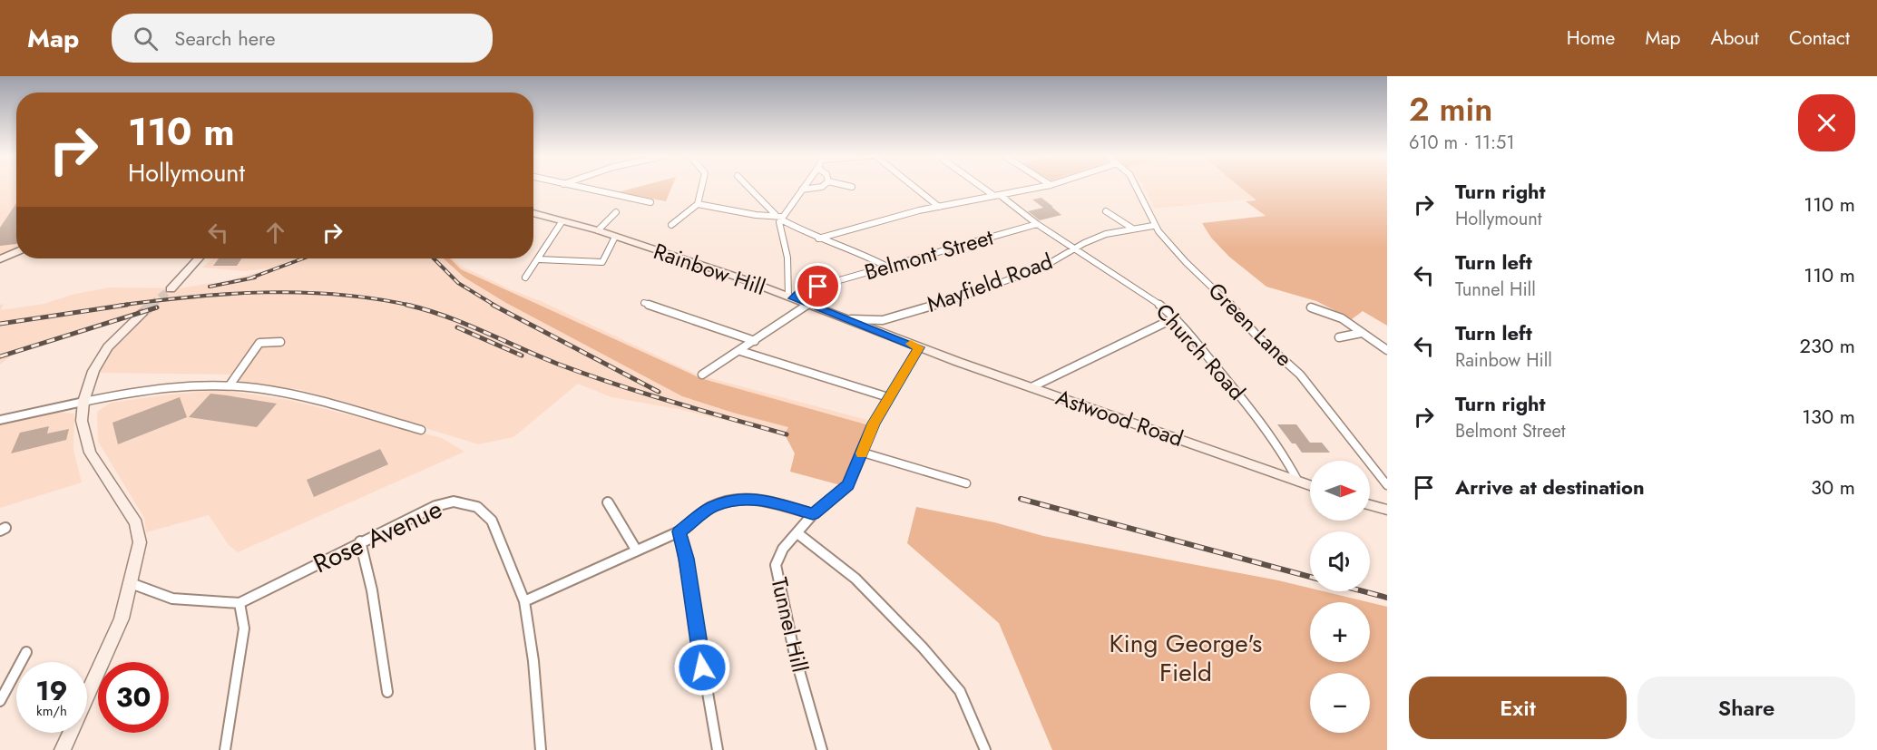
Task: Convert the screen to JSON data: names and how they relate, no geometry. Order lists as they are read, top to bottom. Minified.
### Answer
{"streets":{"main road":["Rainbow Hill","Astwood Road"],"street":["Belmont Street","Mayfield Road","Green Lane","Church Road","Rose Avenue","Tunnel Hill"]},"crossings":[["Belmont Street","Rainbow Hill"],["Rainbow Hill","Mayfield Road"],["Rainbow Hill","Astwood Road"],["Rainbow Hill","Tunnel Hill"],["Mayfield Road","Green Lane"],["Mayfield Road","Church Road"],["Church Road","Astwood Road"],["Astwood Road","Tunnel Hill"]],"parks":["King George's Field"],"north":"right","page":{"header":"Map","search":"Search here","nav":["Home","Map","About","Contact"],"heading":["2 min","610 m · 11:51"],"turn":["110 m","Hollymount"],"list":[{"name":"Turn right","note":"Hollymount","value":"110 m"},{"name":"Turn left","note":"Tunnel Hill","value":"110 m"},{"name":"Turn left","note":"Rainbow Hill","value":"230 m"},{"name":"Turn right","note":"Belmont Street","value":"130 m"},{"name":"Arrive at destination","value":"30 m"}],"map_buttons":["+","−"],"speed":"19 km/h","limit":"30","buttons":["Exit","Share"]}}
